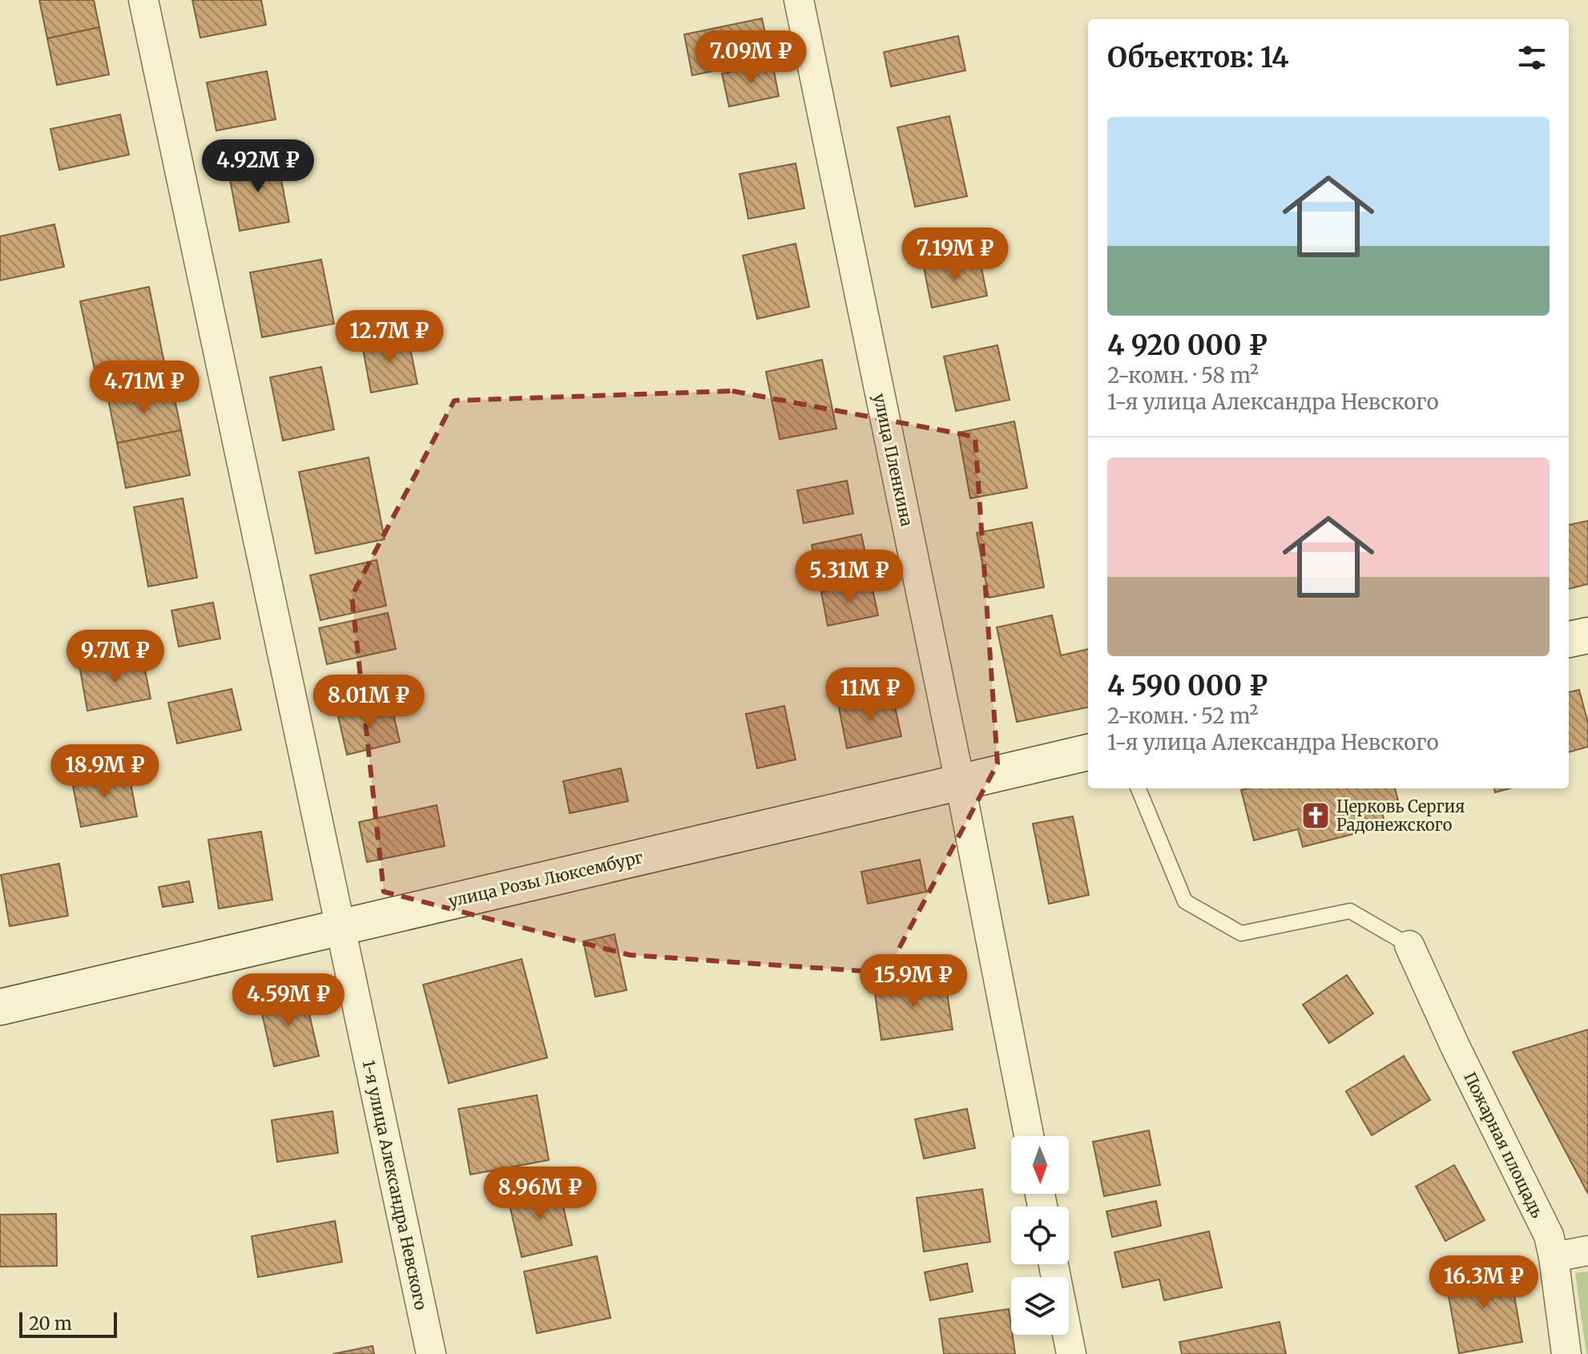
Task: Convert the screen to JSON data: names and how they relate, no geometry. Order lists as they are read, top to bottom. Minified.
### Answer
{"streets":{"street":["улица Пленкина","улица Розы Люксембург","Пожарная площадь","1-я улица Александра Невского"]},"crossings":[["улица Пленкина","улица Розы Люксембург"],["улица Розы Люксембург","1-я улица Александра Невского"]],"places":{"church":["Церковь Сергия Радонежского"]},"scale_bar":"20 m","north":"bottom","page":{"heading":"Объектов: 14","price":["7.09M ₽","4.92M ₽","7.19M ₽","12.7M ₽","4.71M ₽","5.31M ₽","9.7M ₽","11M ₽","8.01M ₽","18.9M ₽","15.9M ₽","4.59M ₽","8.96M ₽","16.3M ₽"],"list":[{"name":"4 920 000 ₽","note":"2-комн. · 58 m² · 1-я улица Александра Невского"},{"name":"4 590 000 ₽","note":"2-комн. · 52 m² · 1-я улица Александра Невского"}],"scale":"20 m"}}
